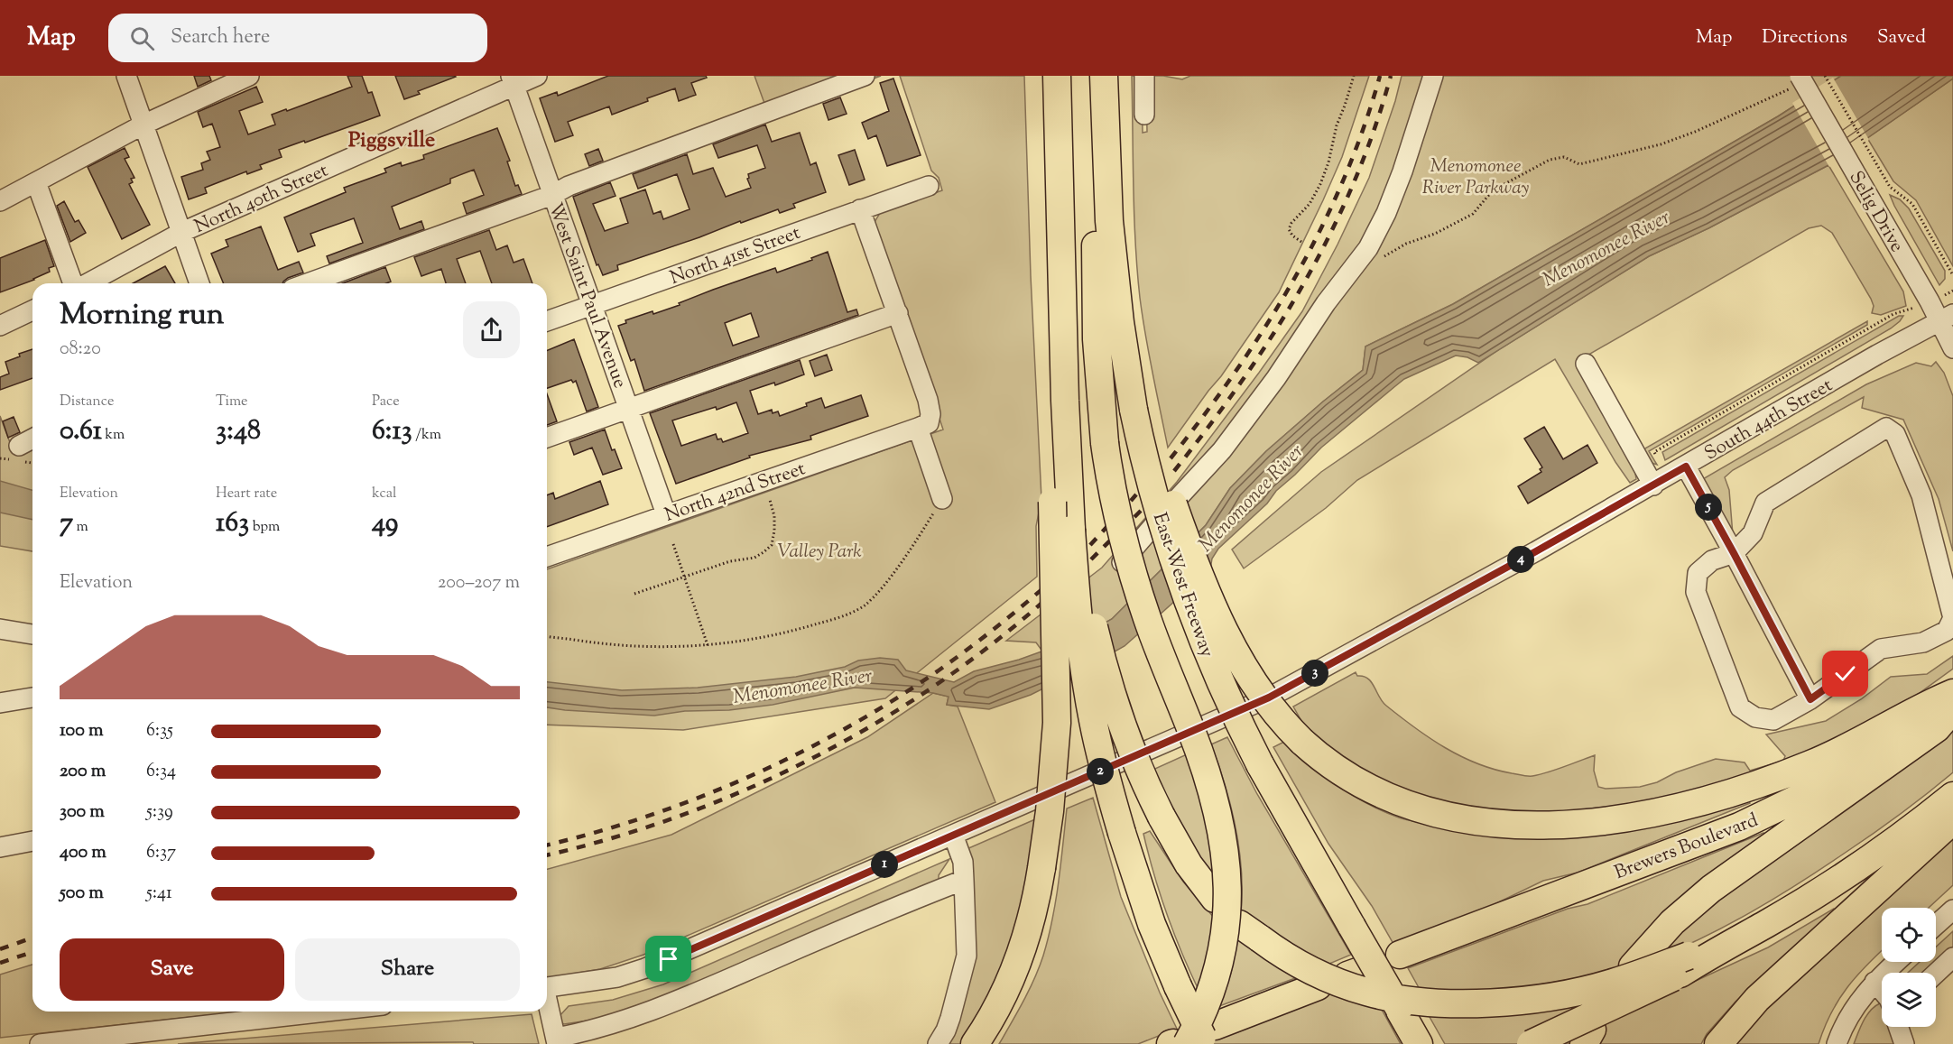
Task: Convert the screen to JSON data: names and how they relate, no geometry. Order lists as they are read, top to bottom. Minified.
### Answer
{"streets":{"highway":["East-West Freeway","Brewers Boulevard"],"street":["North 40th Street","Selig Drive","North 41st Street","West Saint Paul Avenue","South 44th Street","North 42nd Street"]},"crossings":[["North 40th Street","West Saint Paul Avenue"],["Selig Drive","South 44th Street"],["North 41st Street","West Saint Paul Avenue"],["West Saint Paul Avenue","North 42nd Street"]],"districts":["Piggsville"],"water":["Menomonee River"],"parks":["Menomonee River Parkway","Valley Park"],"page":{"header":"Map","search":"Search here","nav":["Map","Directions","Saved"],"heading":["Morning run","08:20"],"stats":[["Distance","0.61 km"],["Time","3:48"],["Pace","6:13 /km"],["Elevation","7 m"],["Heart rate","163 bpm"],["kcal","49"]],"pins":["5","4","3","2","1"],"chart":["Elevation","200–207 m"],"list":[{"name":"100 m","note":"6:35"},{"name":"200 m","note":"6:34"},{"name":"300 m","note":"5:39"},{"name":"400 m","note":"6:37"},{"name":"500 m","note":"5:41"}],"buttons":["Save","Share"]}}
